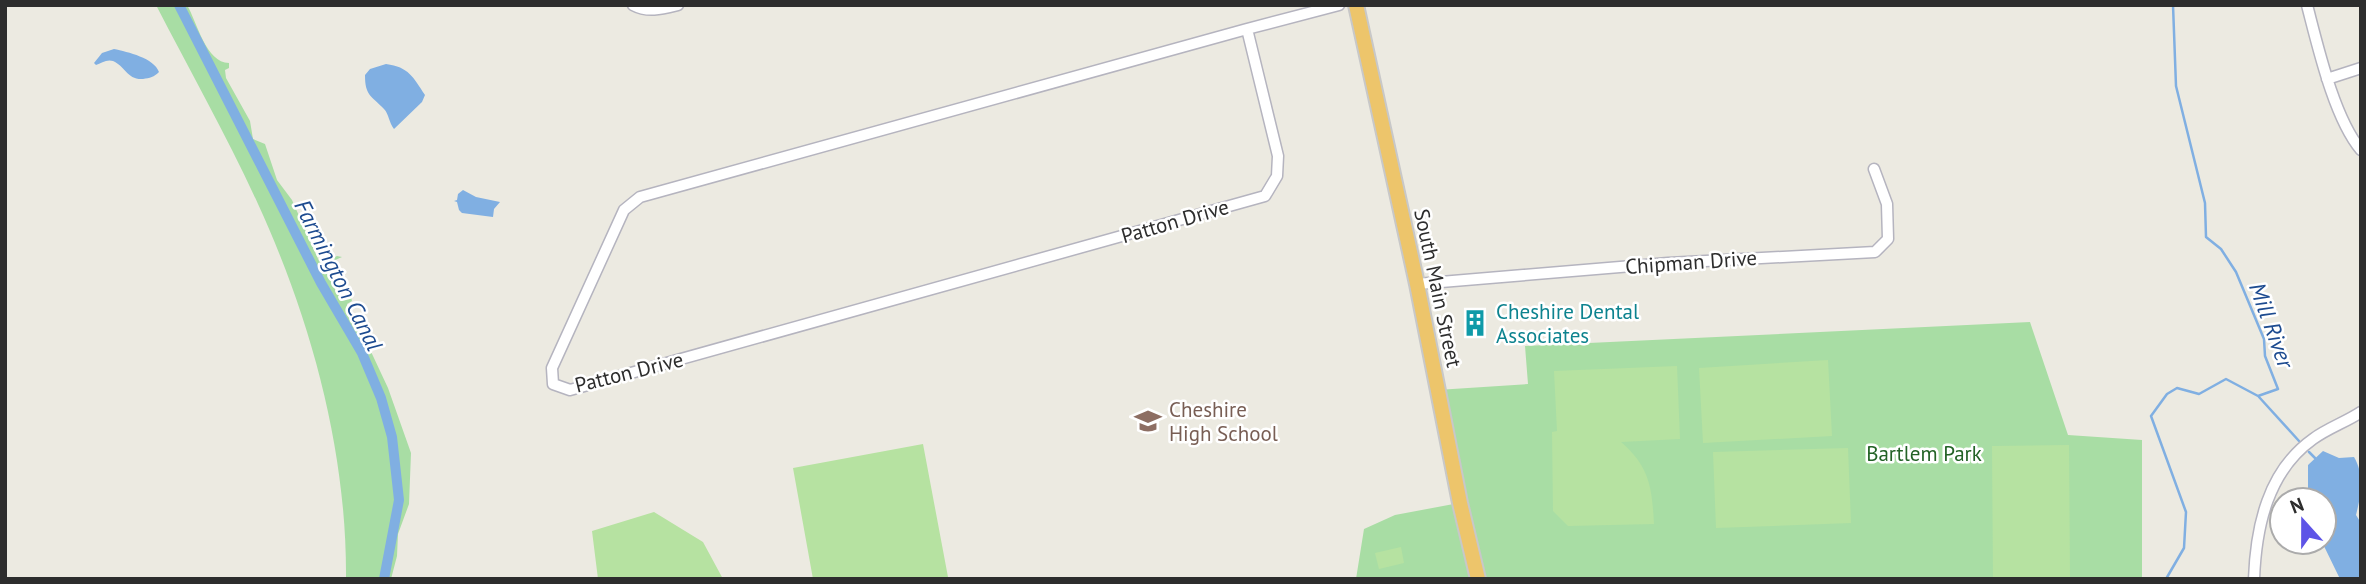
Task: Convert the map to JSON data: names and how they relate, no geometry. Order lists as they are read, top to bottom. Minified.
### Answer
{"streets":{"highway":["South Main Street"],"street":["Patton Drive","Chipman Drive"]},"crossings":[["Chipman Drive","South Main Street"]],"water":["Farmington Canal","Mill River"],"parks":["Bartlem Park"],"places":{"building":["Cheshire Dental Associates"],"school or university":["Cheshire High School"]},"north":"top"}
